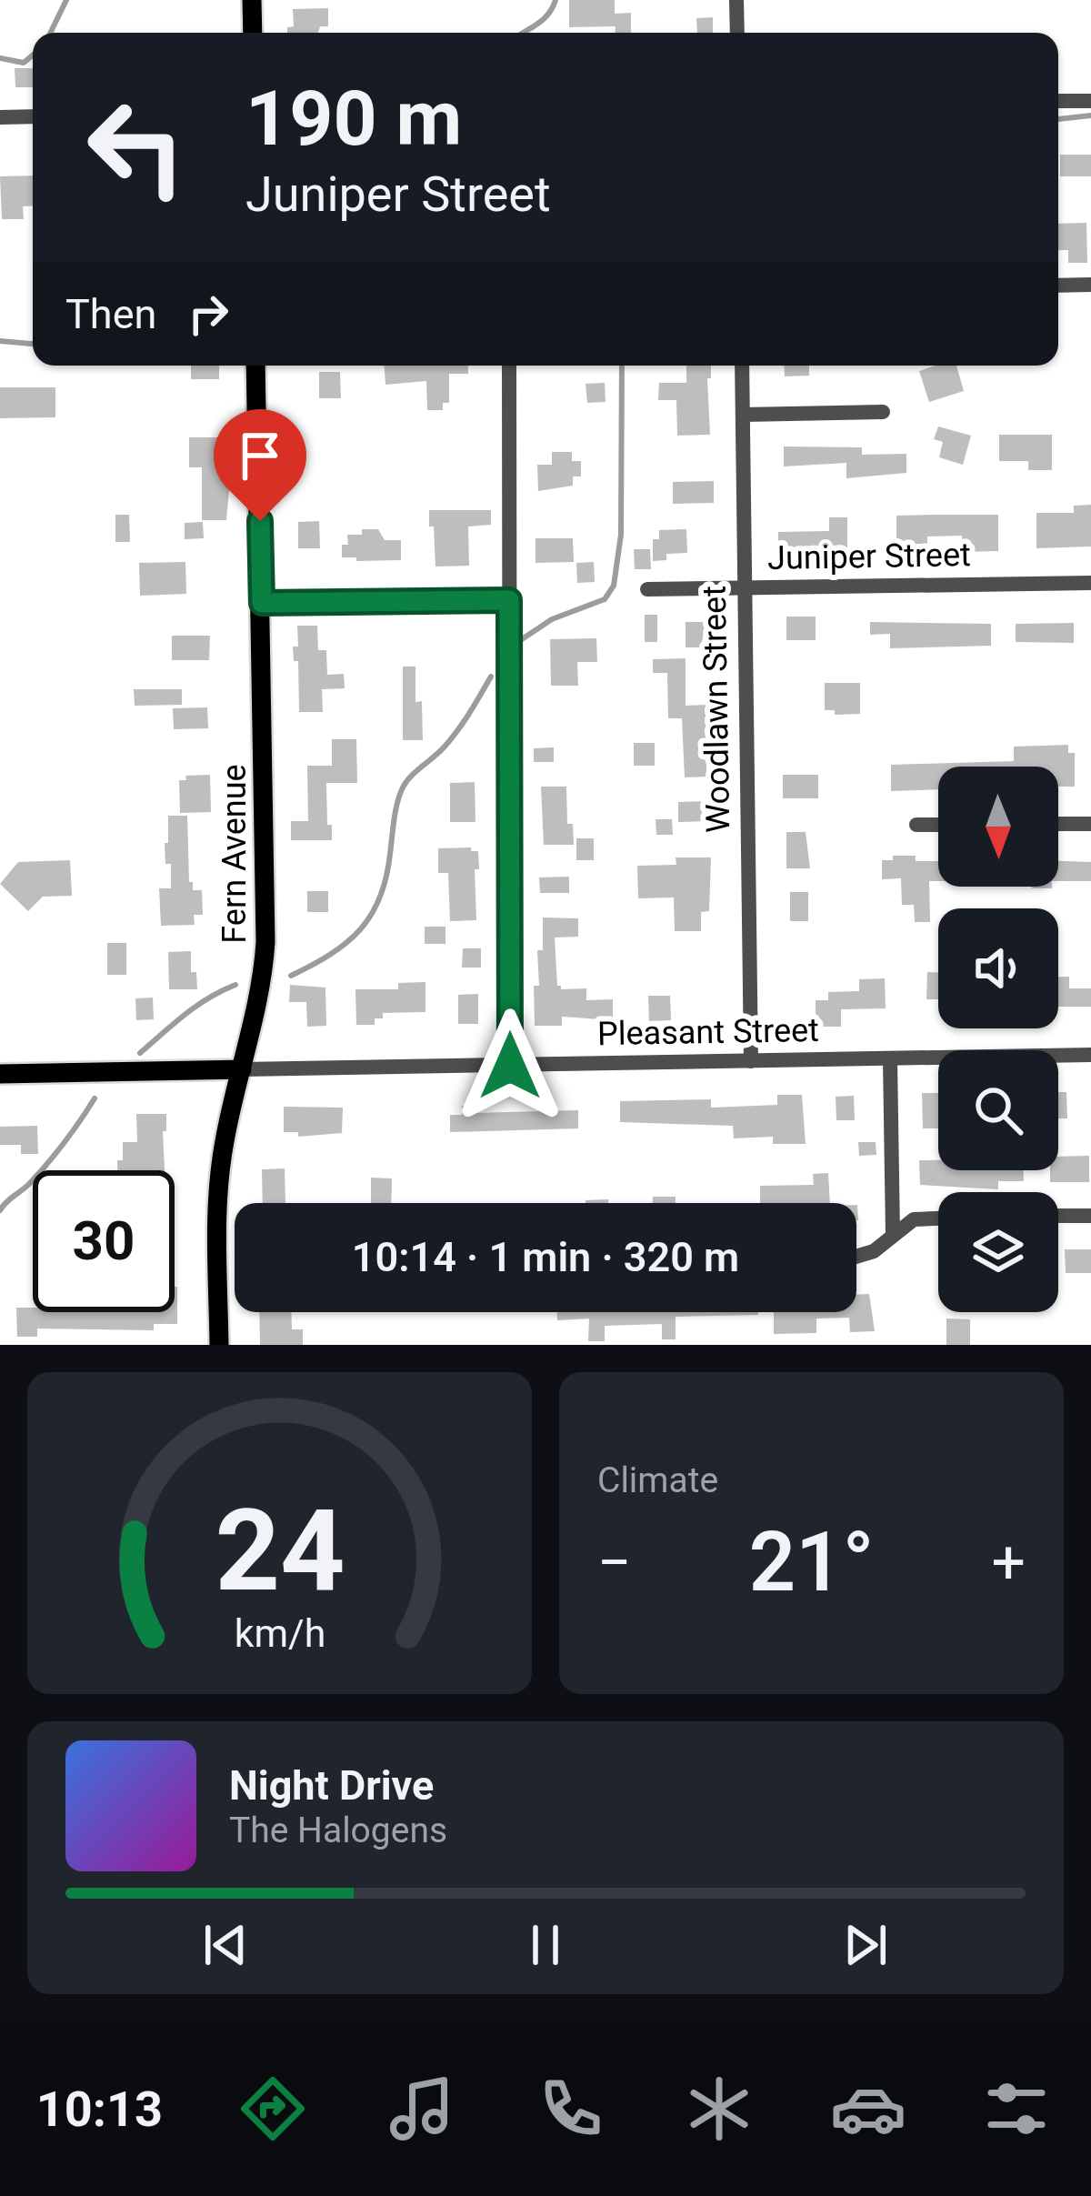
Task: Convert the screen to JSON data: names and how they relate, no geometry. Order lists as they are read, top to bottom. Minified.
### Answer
{"streets":{"main road":["Fern Avenue","Pleasant Street"],"street":["Juniper Street","Woodlawn Street"]},"crossings":[["Juniper Street","Woodlawn Street"],["Woodlawn Street","Pleasant Street"],["Fern Avenue","Pleasant Street"]],"north":"bottom","page":{"turn":["190 m","Juniper Street"],"then":"Then","limit":"30","trip":"10:14 · 1 min · 320 m","tile":"Climate","heat":["−","21°","+"],"song":["Night Drive","The Halogens"],"tabs":"10:13","gauge":["24","km/h"]}}
